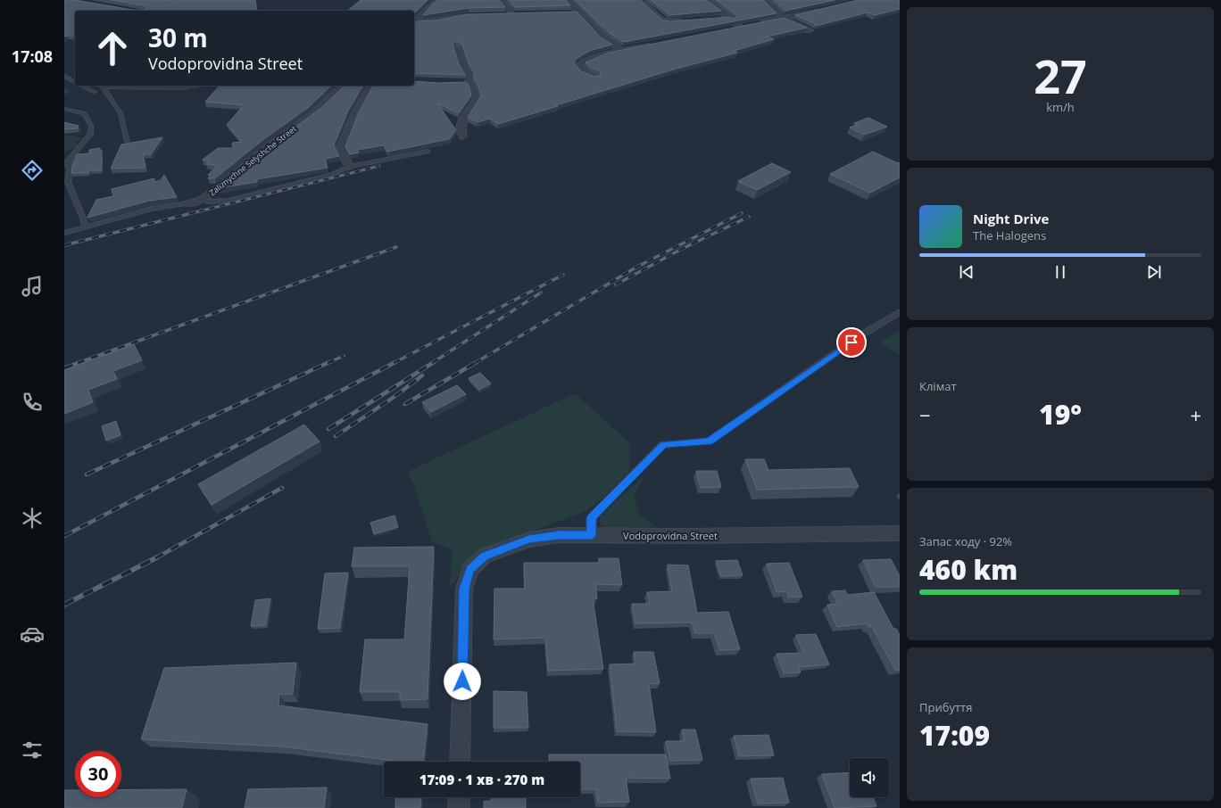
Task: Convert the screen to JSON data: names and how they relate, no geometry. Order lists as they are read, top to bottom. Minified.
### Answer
{"streets":{"street":["Zaliznychne Selyshche Street","Vodoprovidna Street"]},"page":{"tabs":"17:08","tile":[["27","km/h"],"Клімат",["Запас ходу · 92%","460 km"],["Прибуття","17:09"]],"turn":["30 m","Vodoprovidna Street"],"song":["Night Drive","The Halogens"],"heat":["−","19°","+"],"limit":"30","trip":"17:09 · 1 хв · 270 m"}}
